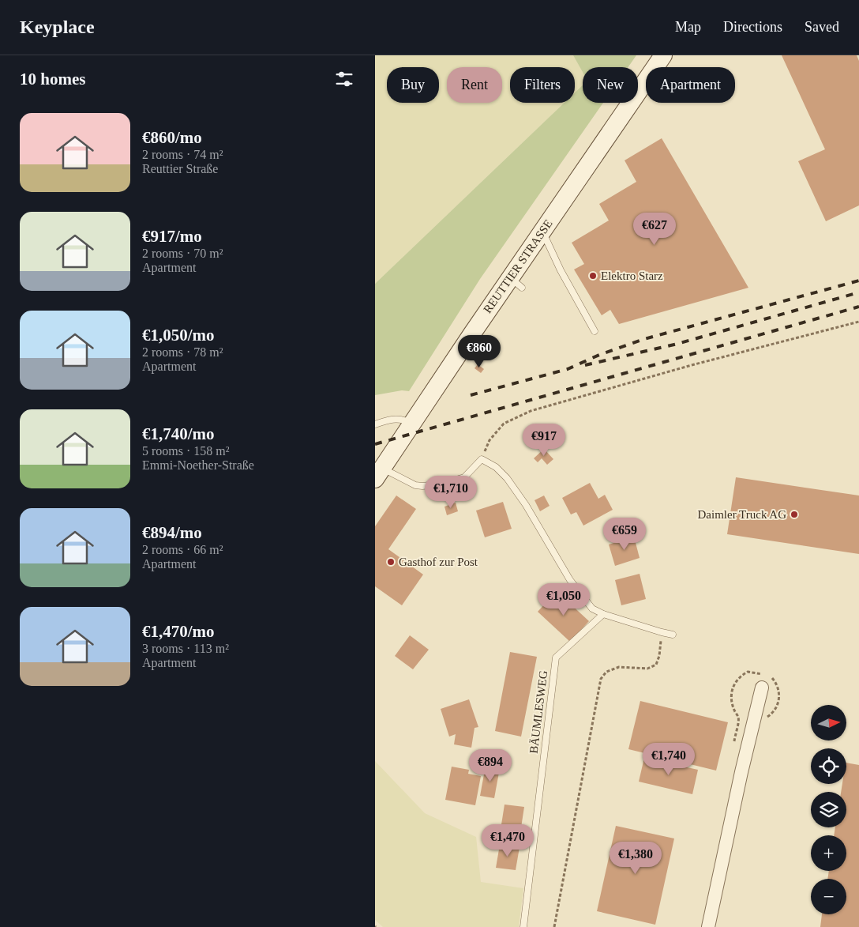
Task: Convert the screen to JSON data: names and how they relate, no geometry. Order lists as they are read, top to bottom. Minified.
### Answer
{"streets":{"main road":["REUTTIER STRASSE"],"lane":["BÄUMLESWEG"]},"places":["Elektro Starz","Daimler Truck AG","Gasthof zur Post"],"north":"right","page":{"header":"Keyplace","nav":["Map","Directions","Saved"],"heading":"10 homes","chip":["Buy","Rent","Filters","New","Apartment"],"list":[{"name":"€860/mo","note":"2 rooms · 74 m² · Reuttier Straße"},{"name":"€917/mo","note":"2 rooms · 70 m² · Apartment"},{"name":"€1,050/mo","note":"2 rooms · 78 m² · Apartment"},{"name":"€1,740/mo","note":"5 rooms · 158 m² · Emmi-Noether-Straße"},{"name":"€894/mo","note":"2 rooms · 66 m² · Apartment"},{"name":"€1,470/mo","note":"3 rooms · 113 m² · Apartment"}],"price":["€627","€860","€917","€1,710","€659","€1,050","€1,740","€894","€1,470","€1,380"],"map_buttons":["+","−"]}}
